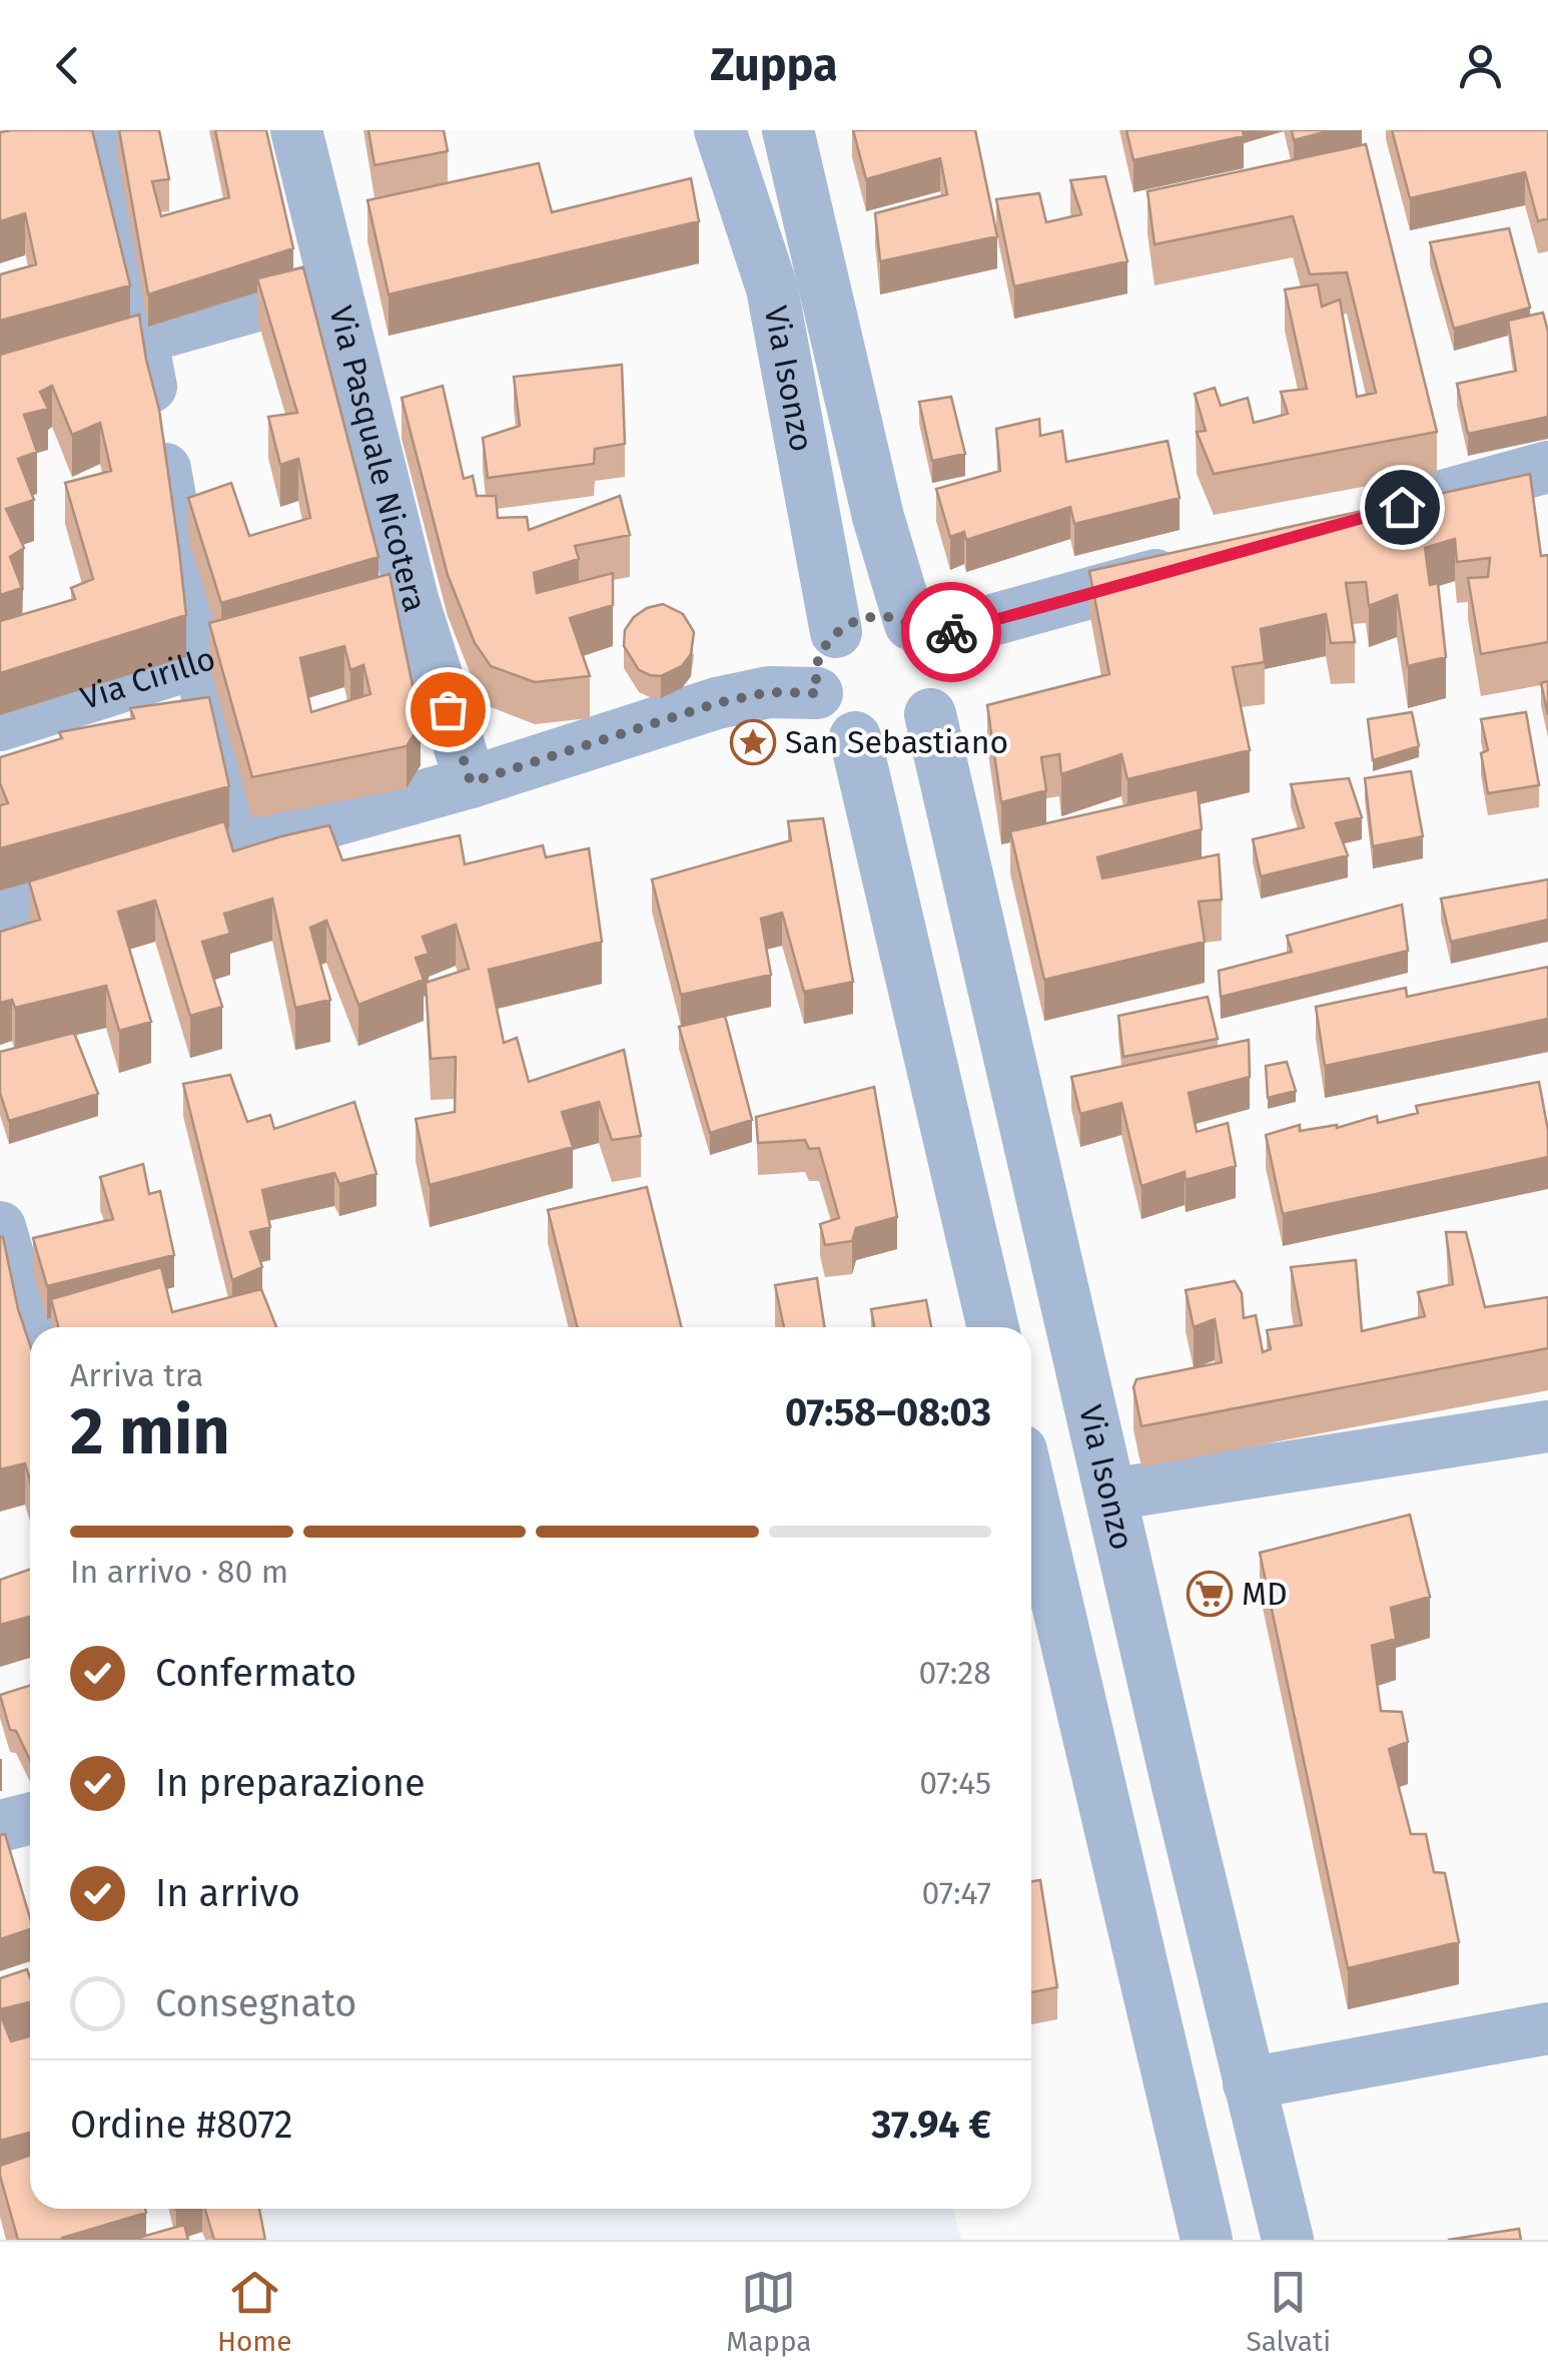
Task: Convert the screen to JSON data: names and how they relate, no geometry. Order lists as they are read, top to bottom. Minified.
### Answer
{"streets":{"street":["Via Isonzo","Via Pasquale Nicotera","Via Cirillo"]},"places":{"place":["San Sebastiano"],"supermarket":["MD"]},"page":{"header":"Zuppa","heading":["2 min","Arriva tra","07:58–08:03"],"panel":["Ordine #8072","37.94 €"],"bar":"In arrivo · 80 m","list":[["Confermato","07:28"],["In preparazione","07:45"],["In arrivo","07:47"],"Consegnato"],"tabs":["Home","Mappa","Salvati"]}}
